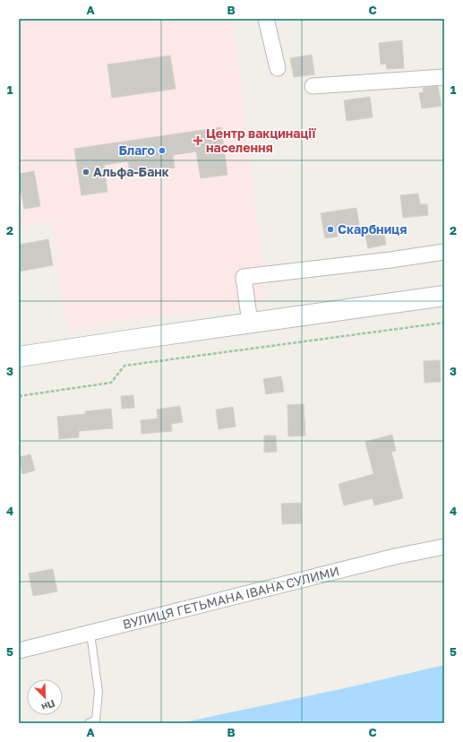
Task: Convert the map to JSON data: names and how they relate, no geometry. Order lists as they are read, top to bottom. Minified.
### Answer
{"streets":{"street":["ВУЛИЦЯ ГЕТЬМАНА ІВАНА СУЛИМИ"]},"places":{"health":["Центр вакцинації населення"],"other":["Благо","Альфа-Банк","Скарбниця"]},"north":"bottom right","grid":{"columns":["A","B","C"],"rows":["1","2","3","4","5"]}}
